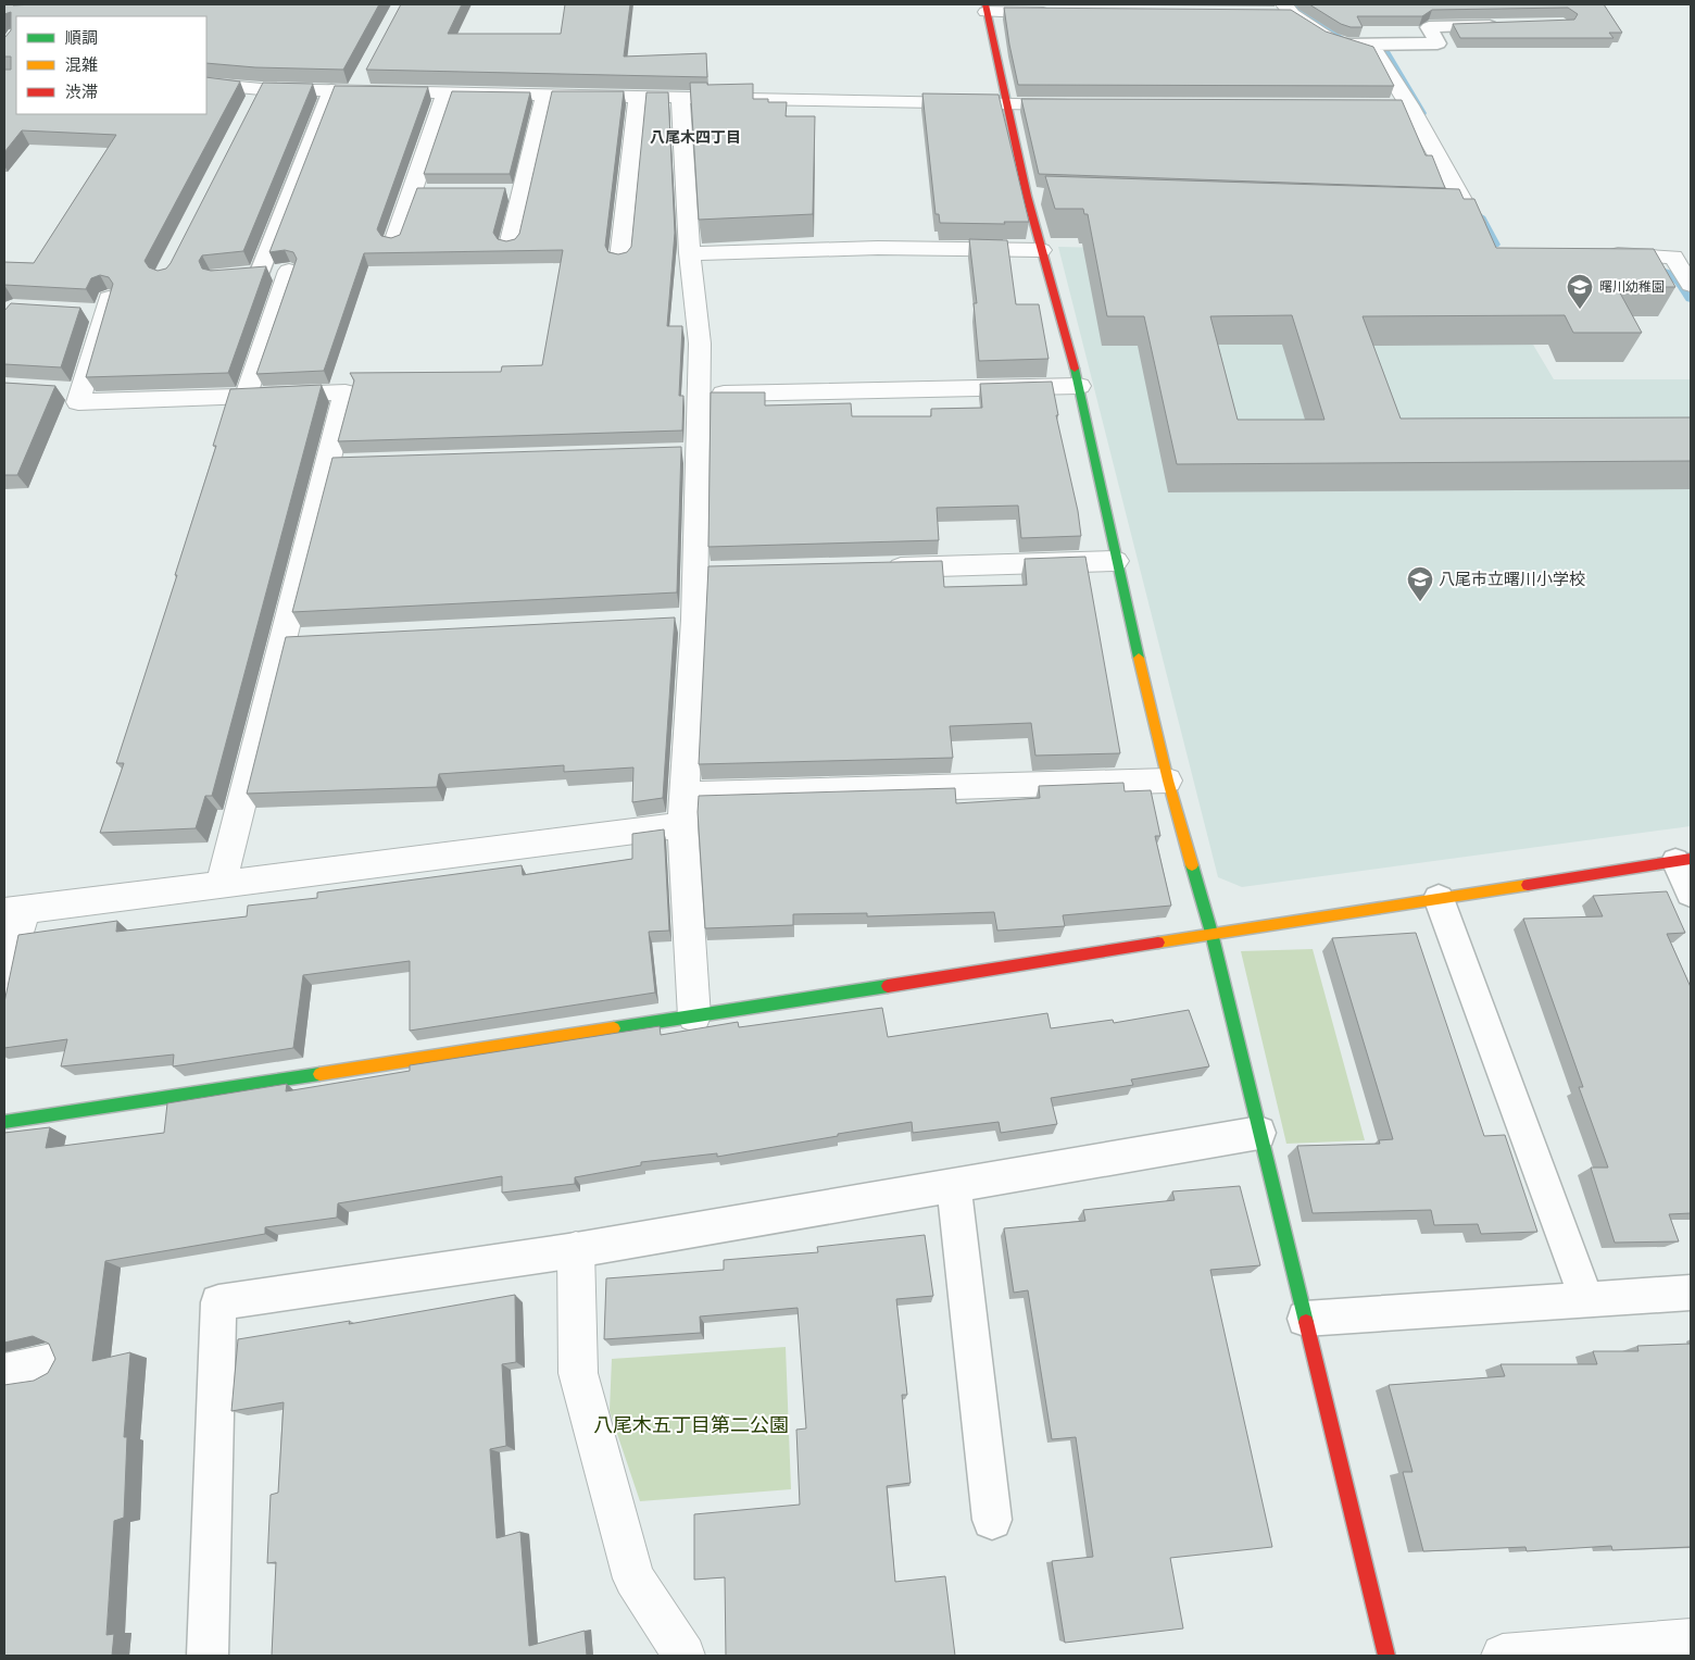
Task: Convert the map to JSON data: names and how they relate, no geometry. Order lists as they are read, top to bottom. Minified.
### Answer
{"districts":["八尾木四丁目"],"parks":["八尾木五丁目第二公園"],"places":{"school or university":["曙川幼稚園","八尾市立曙川小学校"]},"legend":["順調","混雑","渋滞"]}
